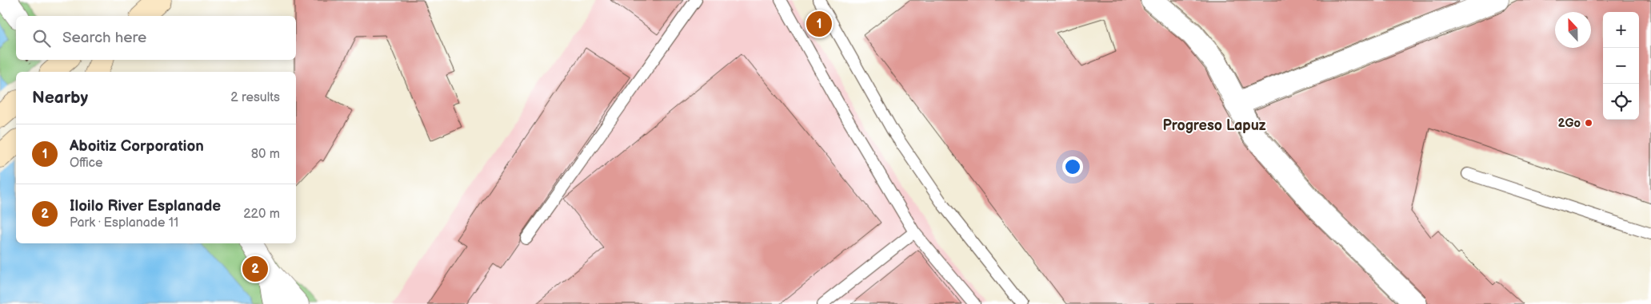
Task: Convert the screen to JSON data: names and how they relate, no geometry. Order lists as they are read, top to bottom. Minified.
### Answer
{"districts":["Progreso Lapuz"],"places":["2Go"],"north":"top","page":{"pins":["1","2"],"map_buttons":["+","−"],"search":"Search here","heading":["Nearby","2 results"],"list":[{"mark":"1","name":"Aboitiz Corporation","note":"Office","value":"80 m"},{"mark":"2","name":"Iloilo River Esplanade","note":"Park · Esplanade 11","value":"220 m"}]}}
